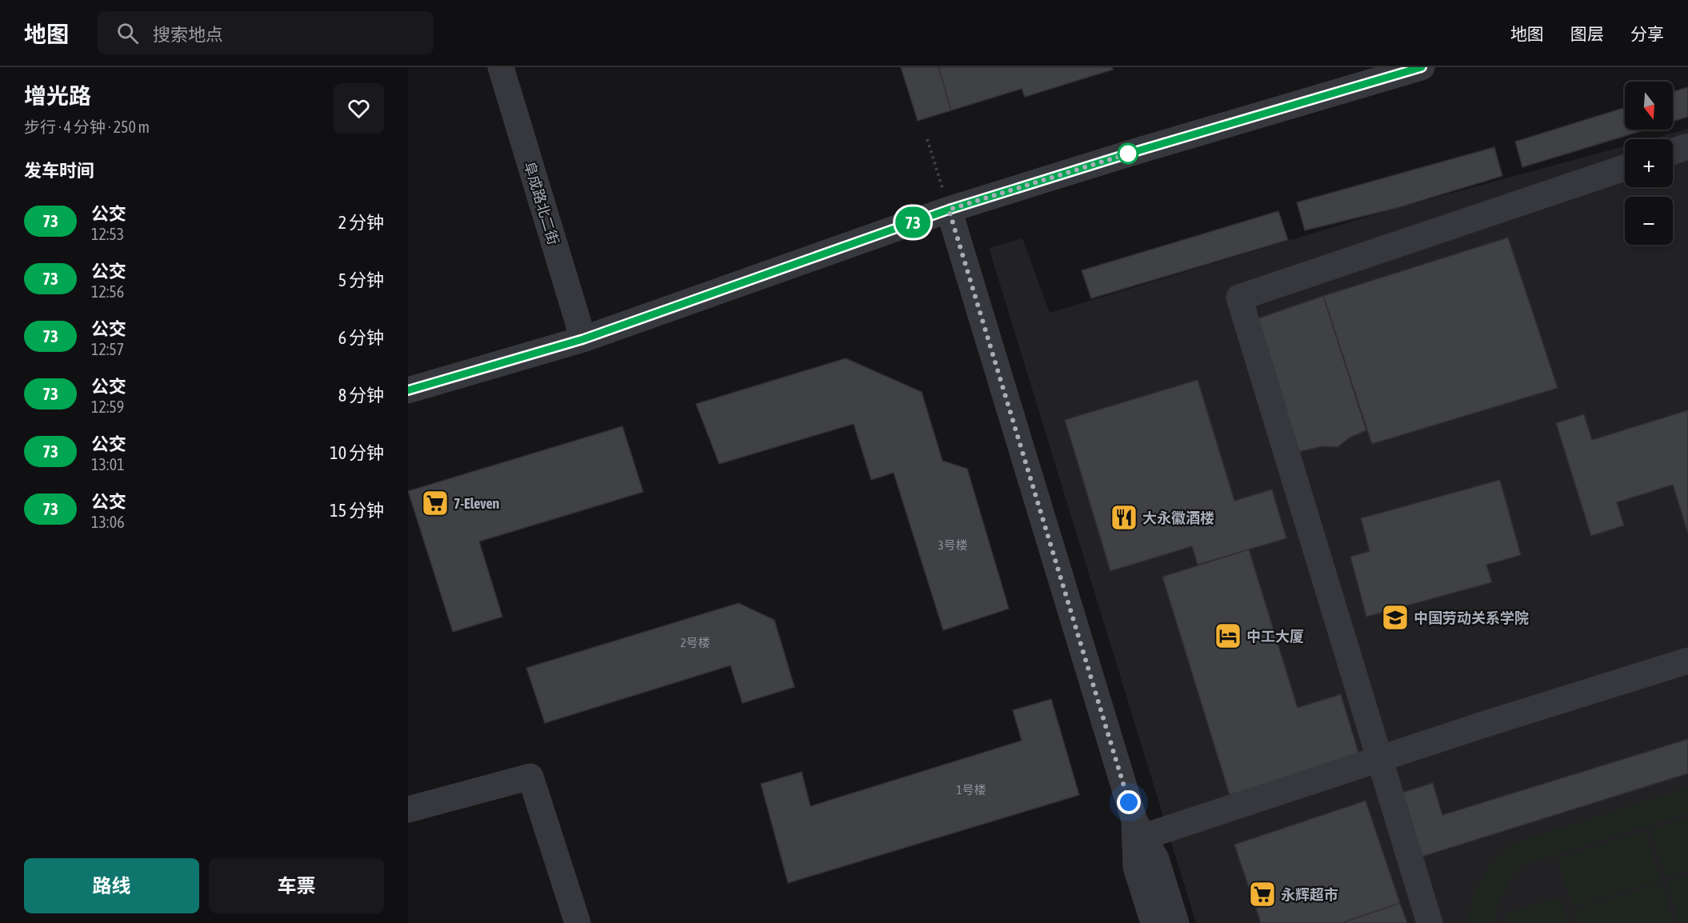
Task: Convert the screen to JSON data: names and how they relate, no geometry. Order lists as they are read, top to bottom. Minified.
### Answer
{"streets":{"street":["阜成路北二街"]},"places":{"supermarket":["7-Eleven","永辉超市"],"restaurant":["大永徽酒楼"],"school or university":["中国劳动关系学院"],"hotel":["中工大厦"]},"lines":["bus line 73"],"house_numbers":["3号楼","2号楼","1号楼"],"north":"bottom","page":{"header":"地图","search":"搜索地点","nav":["地图","图层","分享"],"heading":[["增光路","步行 · 4 分钟 · 250 m"],"发车时间"],"on_map":"73","map_buttons":["+","−"],"list":[{"mark":"73","name":"公交","note":"12:53","value":"2 分钟"},{"mark":"73","name":"公交","note":"12:56","value":"5 分钟"},{"mark":"73","name":"公交","note":"12:57","value":"6 分钟"},{"mark":"73","name":"公交","note":"12:59","value":"8 分钟"},{"mark":"73","name":"公交","note":"13:01","value":"10 分钟"},{"mark":"73","name":"公交","note":"13:06","value":"15 分钟"}],"buttons":["路线","车票"]}}
